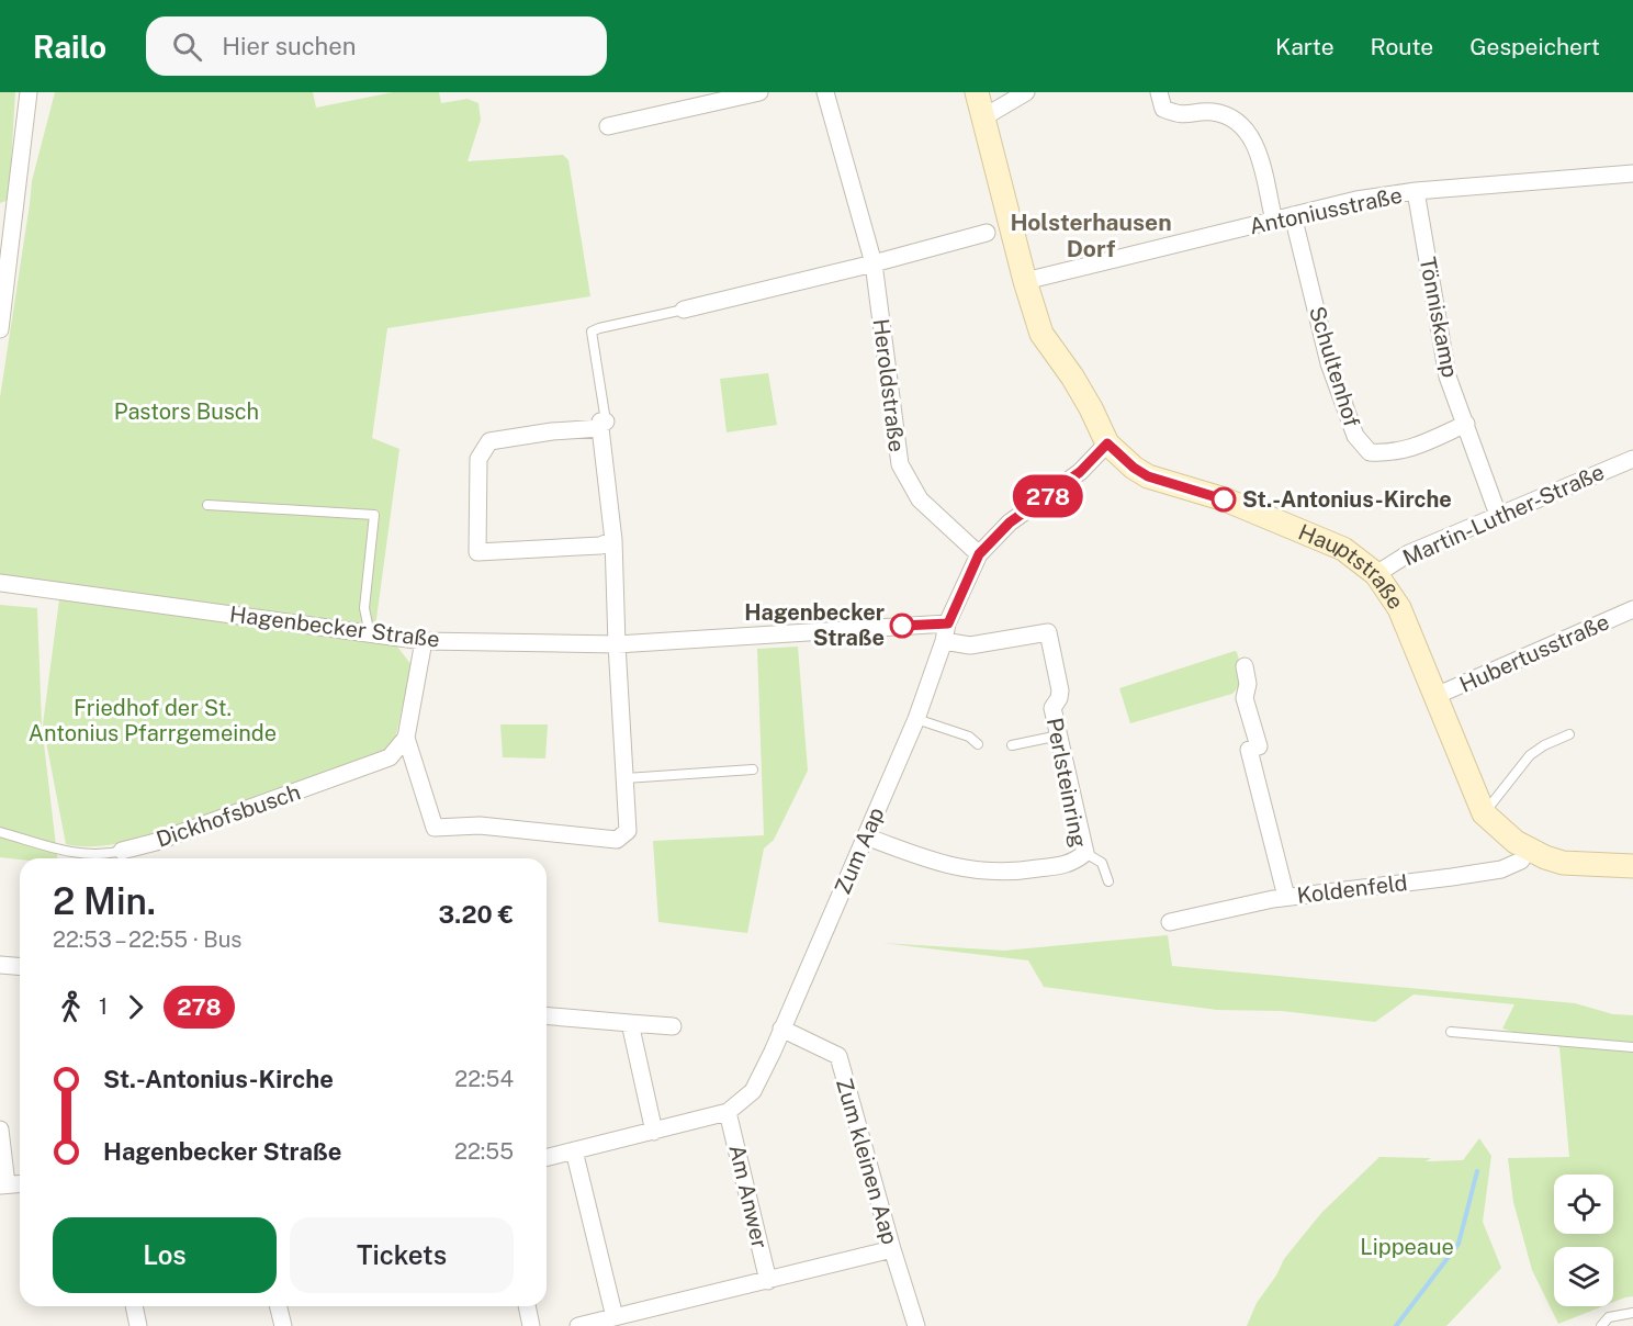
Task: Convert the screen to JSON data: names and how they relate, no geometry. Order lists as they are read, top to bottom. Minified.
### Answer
{"streets":{"main road":["Hauptstraße"],"street":["Antoniusstraße","Tönniskamp","Schultenhof","Heroldstraße","Martin-Luther-Straße","Hagenbecker Straße","Hubertusstraße","Perlsteinring","Dickhofsbusch","Zum Aap","Koldenfeld","Zum kleinen Aap","Am Anwer"]},"crossings":[["Antoniusstraße","Tönniskamp"],["Antoniusstraße","Schultenhof"],["Antoniusstraße","Hauptstraße"],["Tönniskamp","Schultenhof"],["Tönniskamp","Martin-Luther-Straße"],["Heroldstraße","Zum Aap"],["Martin-Luther-Straße","Hauptstraße"],["Hauptstraße","Hubertusstraße"],["Hauptstraße","Zum Aap"],["Hauptstraße","Koldenfeld"],["Hagenbecker Straße","Zum Aap"],["Perlsteinring","Zum Aap"],["Zum Aap","Zum kleinen Aap"],["Zum Aap","Am Anwer"]],"districts":["Holsterhausen Dorf"],"parks":["Pastors Busch","Friedhof der St. Antonius Pfarrgemeinde","Lippeaue"],"places":["St.-Antonius-Kirche","Hagenbecker Straße"],"lines":["bus line 278"],"page":{"header":"Railo","search":"Hier suchen","nav":["Karte","Route","Gespeichert"],"on_map":"278","heading":["2 Min.","22:53 – 22:55 · Bus","3.20 €"],"legs":["1","278"],"list":[{"name":"St.-Antonius-Kirche","value":"22:54"},{"name":"Hagenbecker Straße","value":"22:55"}],"buttons":["Los","Tickets"]}}
